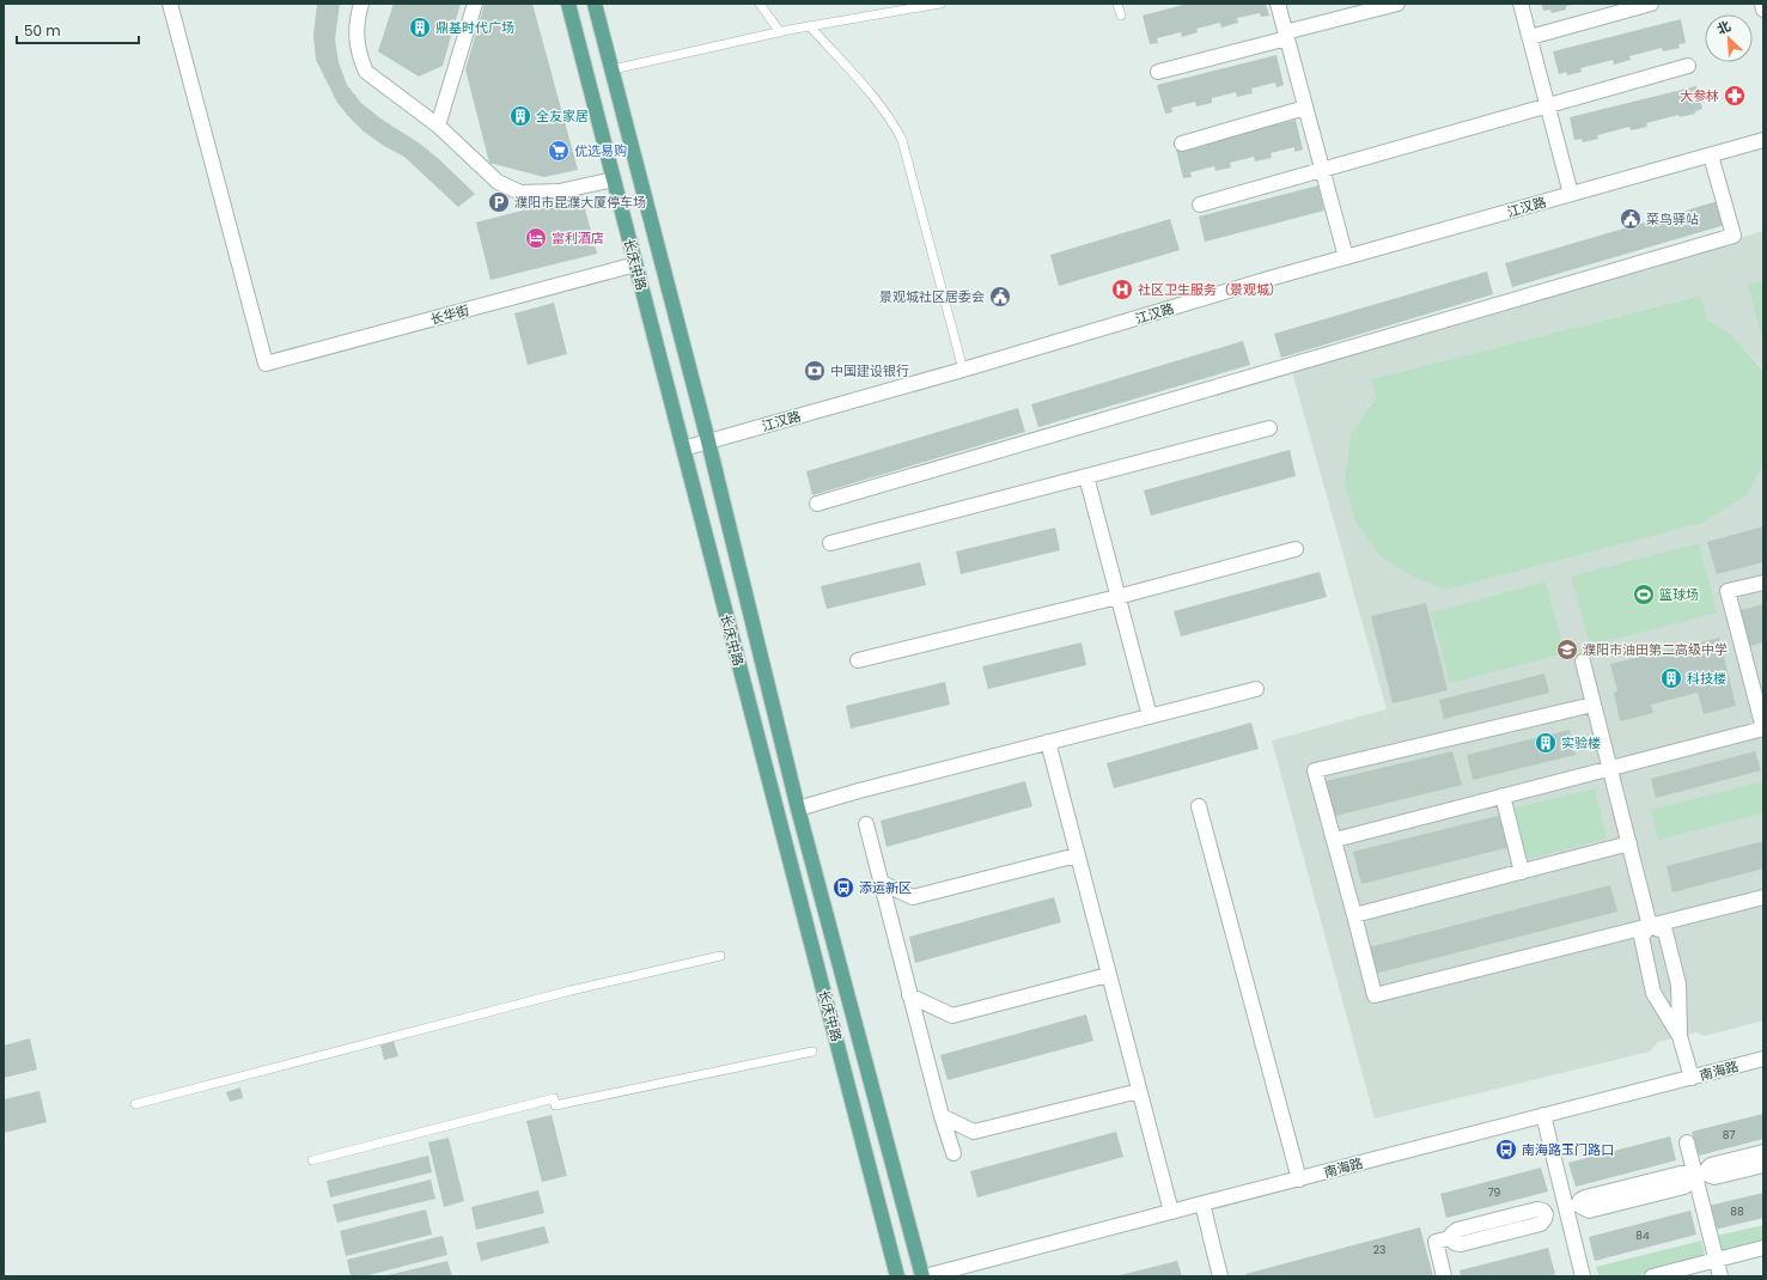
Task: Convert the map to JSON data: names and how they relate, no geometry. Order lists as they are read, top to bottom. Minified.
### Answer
{"streets":{"main road":["长庆中路"],"street":["江汉路","长华街","南海路"]},"crossings":[["江汉路","长庆中路"],["长庆中路","长华街"],["长庆中路","南海路"]],"places":{"building":["鼎基时代广场","全友家居","科技楼","实验楼"],"pharmacy":["大参林"],"supermarket":["优选易购"],"parking":["濮阳市昆濮大厦停车场"],"public building":["菜鸟驿站","景观城社区居委会"],"hotel":["富利酒店"],"hospital":["社区卫生服务（景观城）"],"bank":["中国建设银行"],"sports":["篮球场"],"school or university":["濮阳市油田第二高级中学"],"bus stop":["添运新区","南海路玉门路口"]},"house_numbers":["87","79","88","84","23"],"scale_bar":"50 m","north":"top left"}
